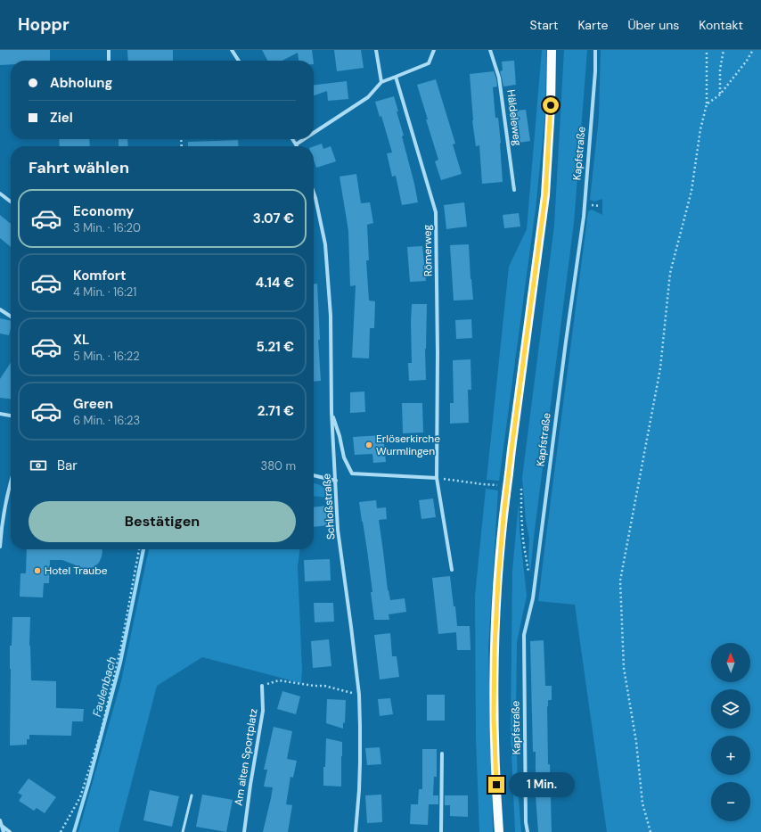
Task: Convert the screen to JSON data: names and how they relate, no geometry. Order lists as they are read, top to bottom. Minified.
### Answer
{"streets":{"street":["Häldeleweg","Kapfstraße","Römerweg","Schloßstraße","Am alten Sportplatz"]},"water":["Faulenbach"],"places":["Erlöserkirche Wurmlingen","Hotel Traube"],"north":"top","page":{"header":"Hoppr","nav":["Start","Karte","Über uns","Kontakt"],"banner":["Abholung","Ziel"],"heading":"Fahrt wählen","list":[{"name":"Economy","note":"3 Min. · 16:20","value":"3.07 €"},{"name":"Komfort","note":"4 Min. · 16:21","value":"4.14 €"},{"name":"XL","note":"5 Min. · 16:22","value":"5.21 €"},{"name":"Green","note":"6 Min. · 16:23","value":"2.71 €"}],"pay":["Bar","380 m"],"buttons":"Bestätigen","map_buttons":["+","−"],"bubble":"1 Min."}}
